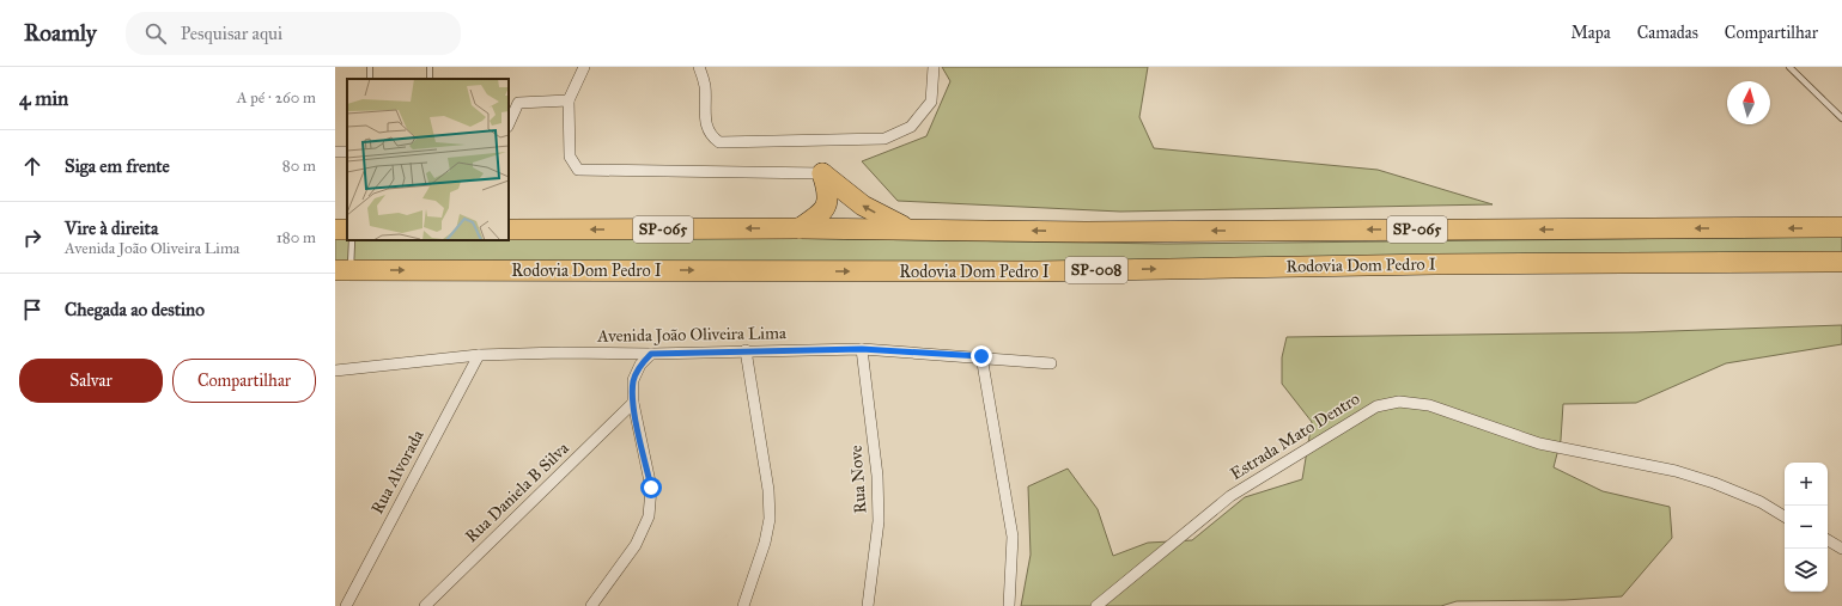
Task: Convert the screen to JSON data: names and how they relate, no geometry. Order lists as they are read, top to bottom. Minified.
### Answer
{"streets":{"highway":["SP-065","Rodovia Dom Pedro I","SP-008"],"street":["Avenida João Oliveira Lima","Estrada Mato Dentro","Rua Alvorada","Rua Nove","Rua Daniela B Silva"]},"crossings":[["Avenida João Oliveira Lima","Rua Alvorada"],["Avenida João Oliveira Lima","Rua Nove"]],"north":"top","page":{"header":"Roamly","search":"Pesquisar aqui","nav":["Mapa","Camadas","Compartilhar"],"heading":["4 min","A pé · 260 m"],"list":[["Siga em frente","80 m"],["Vire à direita","Avenida João Oliveira Lima","180 m"],"Chegada ao destino"],"buttons":["Salvar","Compartilhar"],"map_buttons":["+","−"]}}
